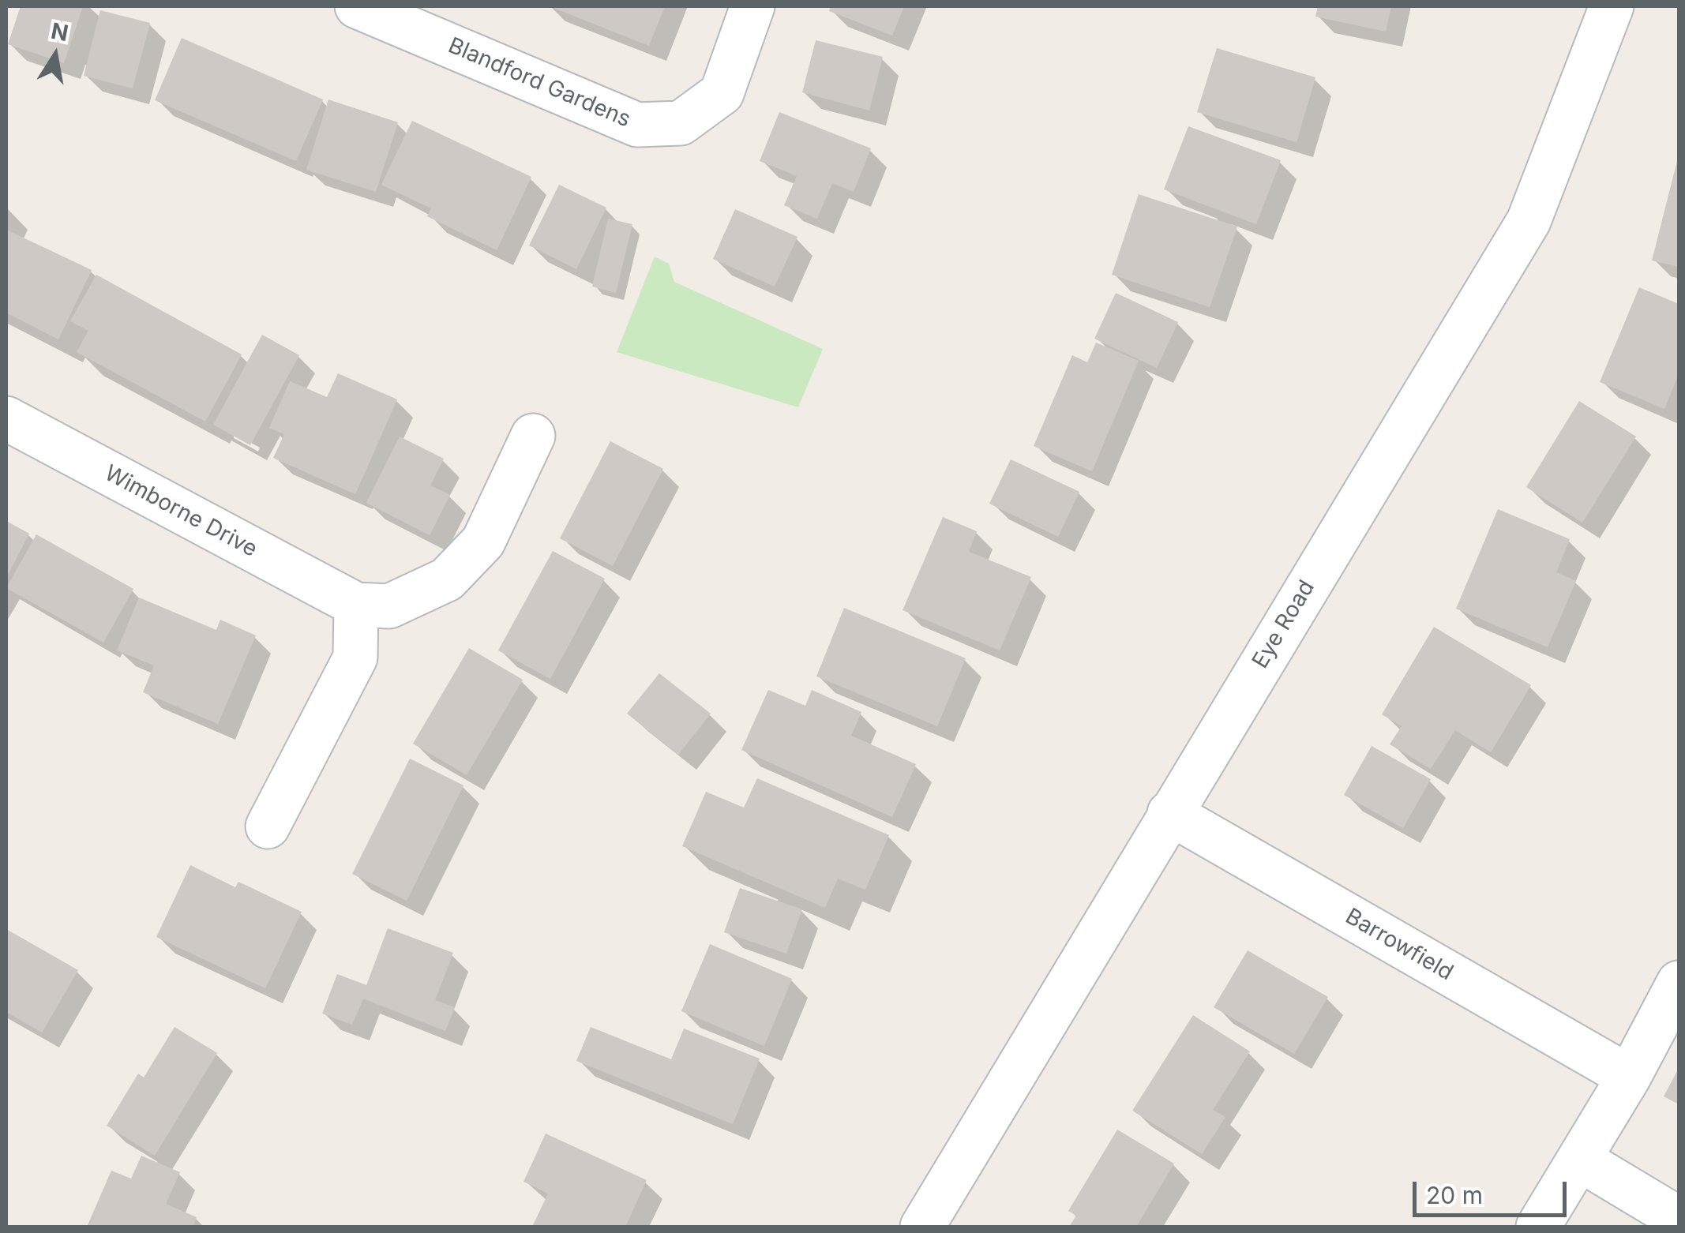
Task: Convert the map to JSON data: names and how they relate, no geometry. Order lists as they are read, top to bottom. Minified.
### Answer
{"streets":{"street":["Blandford Gardens","Wimborne Drive","Eye Road","Barrowfield"]},"crossings":[["Eye Road","Barrowfield"]],"scale_bar":"20 m","north":"top"}
